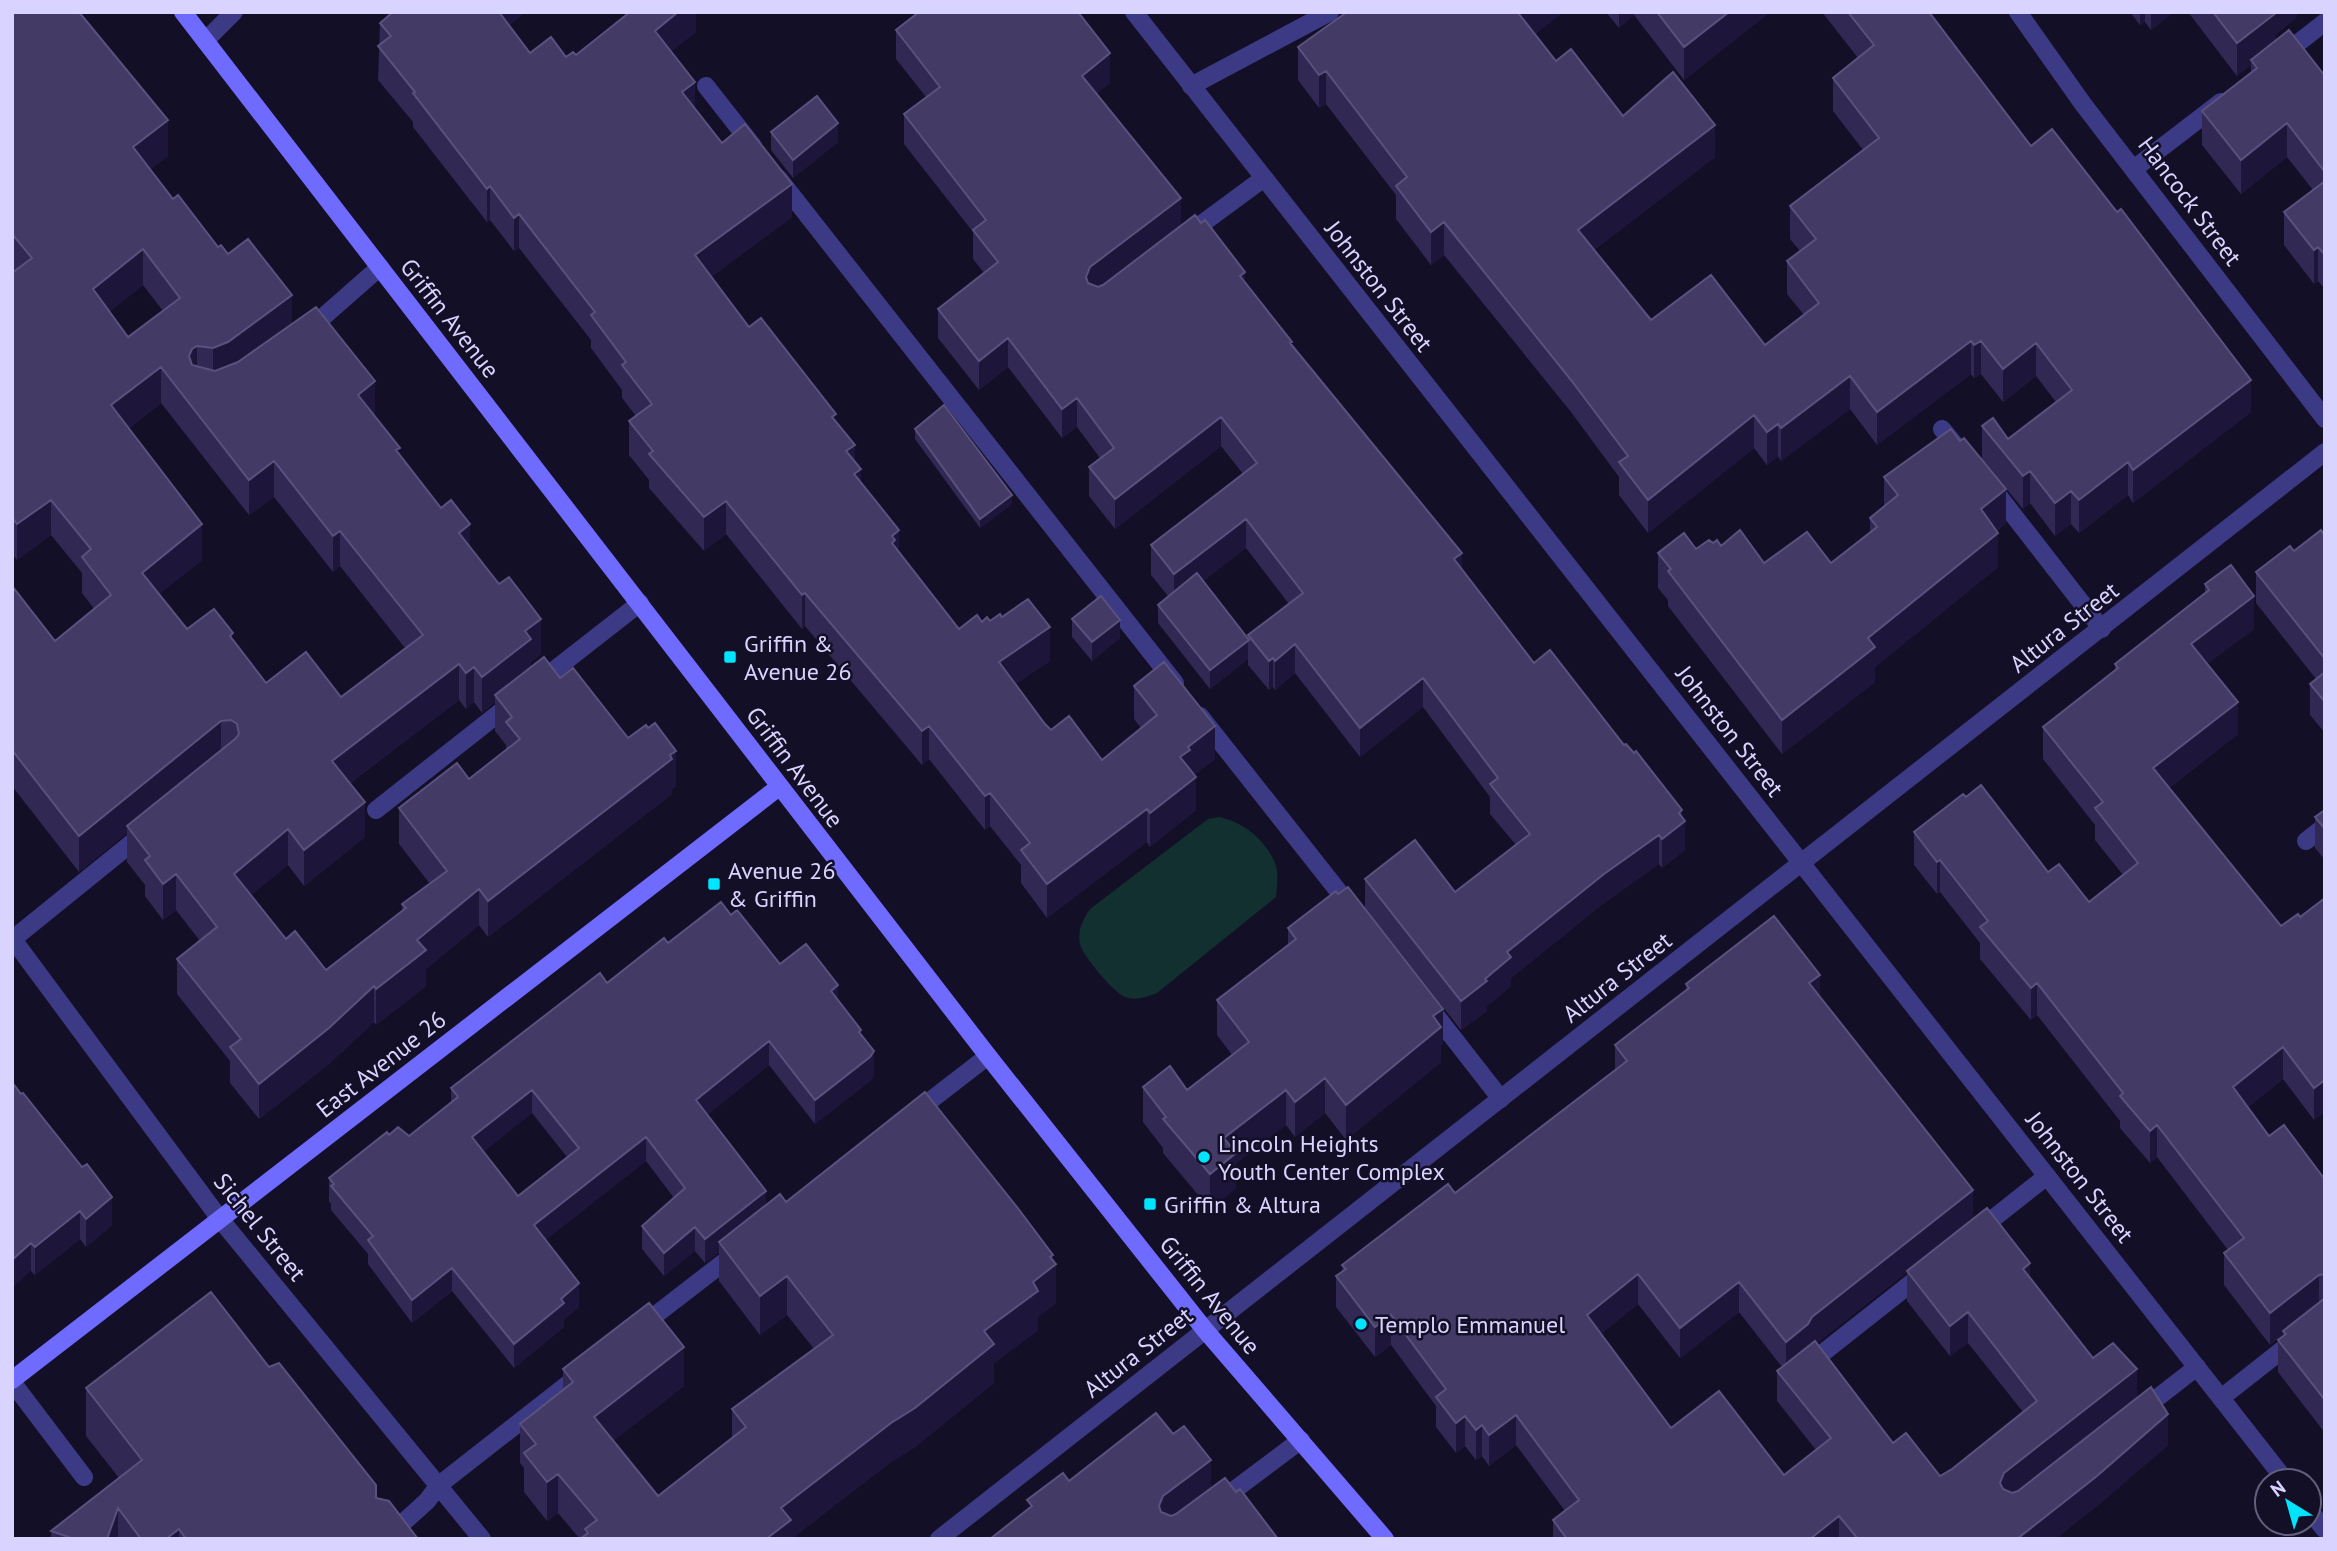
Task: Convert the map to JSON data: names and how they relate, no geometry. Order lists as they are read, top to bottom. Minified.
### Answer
{"streets":{"street":["Hancock Street","Johnston Street","Griffin Avenue","Altura Street","East Avenue 26","Sichel Street"]},"crossings":[["Johnston Street","Altura Street"],["Griffin Avenue","Altura Street"],["Griffin Avenue","East Avenue 26"],["East Avenue 26","Sichel Street"]],"places":{"transit":["Griffin & Avenue 26","Avenue 26 & Griffin","Griffin & Altura"],"other":["Lincoln Heights Youth Center Complex","Templo Emmanuel"]},"north":"top left"}
